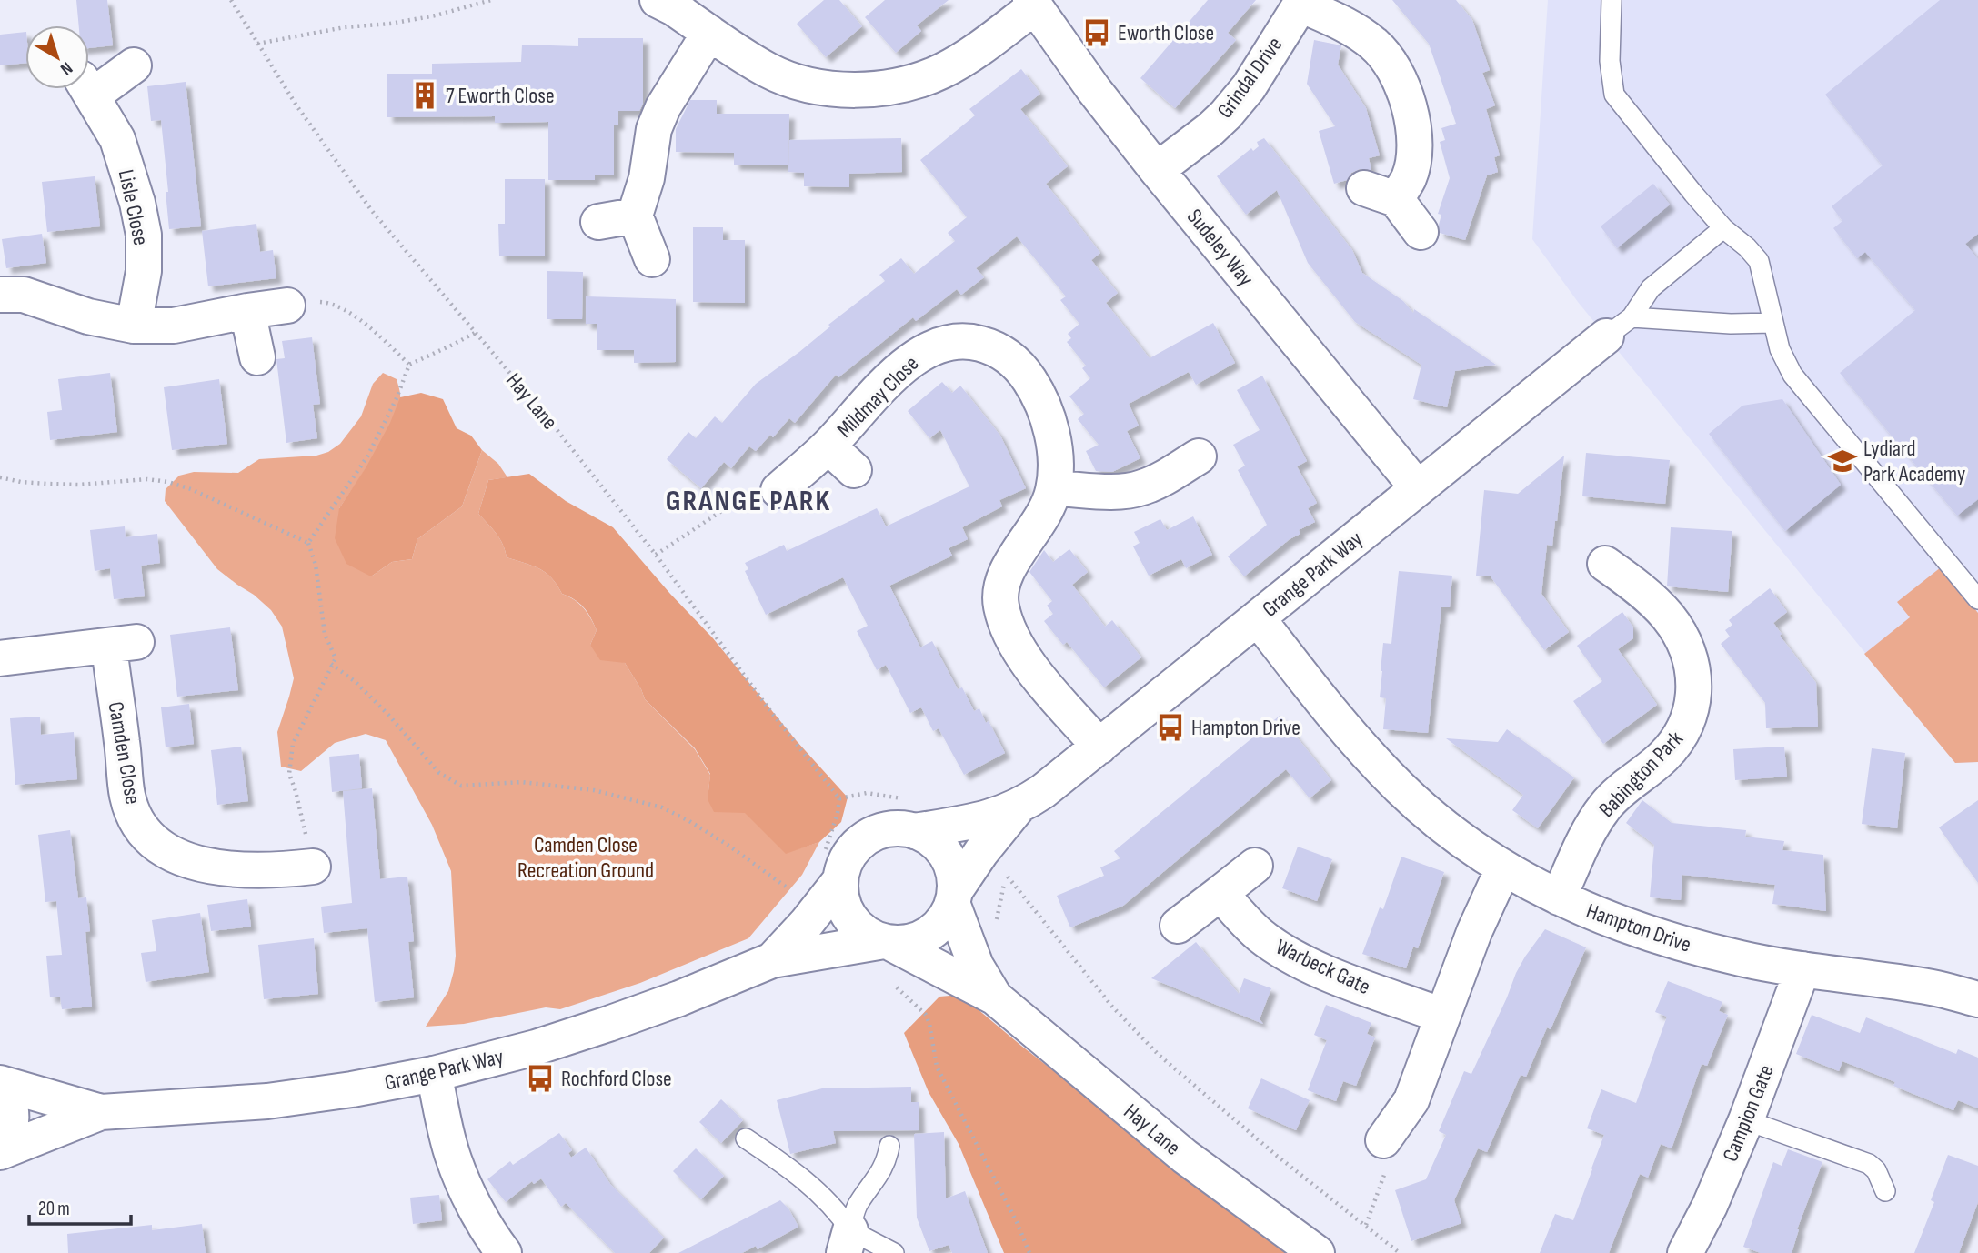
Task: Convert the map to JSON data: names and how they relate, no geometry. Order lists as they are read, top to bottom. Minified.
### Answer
{"streets":{"street":["Grindal Drive","Lisle Close","Sudeley Way","Mildmay Close","Hay Lane","Grange Park Way","Camden Close","Babington Park","Hampton Drive","Warbeck Gate","Campion Gate"]},"crossings":[["Grindal Drive","Sudeley Way"],["Sudeley Way","Grange Park Way"],["Mildmay Close","Grange Park Way"],["Hay Lane","Grange Park Way"],["Grange Park Way","Hampton Drive"],["Babington Park","Hampton Drive"],["Hampton Drive","Campion Gate"]],"districts":["GRANGE PARK"],"parks":["Camden Close Recreation Ground"],"places":{"bus stop":["Eworth Close","Hampton Drive","Rochford Close"],"building":["7 Eworth Close"],"school or university":["Lydiard Park Academy"]},"scale_bar":"20 m","north":"bottom right"}
